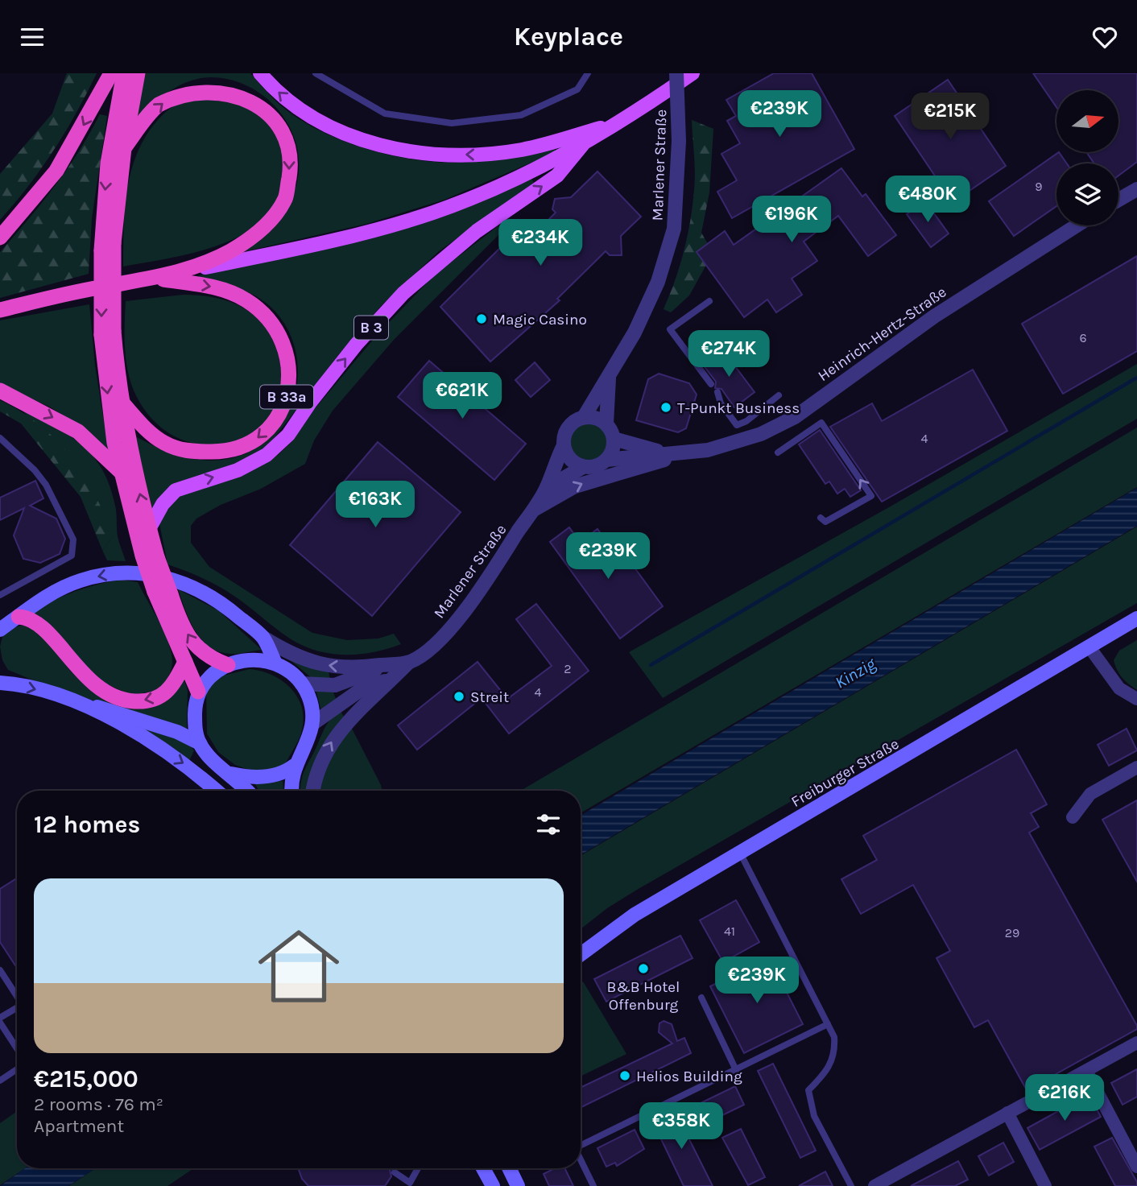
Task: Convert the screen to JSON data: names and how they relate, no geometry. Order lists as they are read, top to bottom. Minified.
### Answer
{"streets":{"highway":["B 3","B 33a"],"main road":["Freiburger Straße"],"street":["Marlener Straße","Heinrich-Hertz-Straße"]},"crossings":[["Marlener Straße","Heinrich-Hertz-Straße"],["B 3","B 33a"]],"water":["Kinzig"],"places":["Magic Casino","T-Punkt Business","Streit","B&B Hotel Offenburg","Helios Building"],"house_numbers":["9","6","4","2","4","41","29"],"north":"right","page":{"header":"Keyplace","price":["€239K","€215K","€480K","€196K","€234K","€274K","€621K","€163K","€239K","€239K","€216K","€358K"],"heading":"12 homes","list":[{"name":"€215,000","note":"2 rooms · 76 m² · Apartment"}]}}
